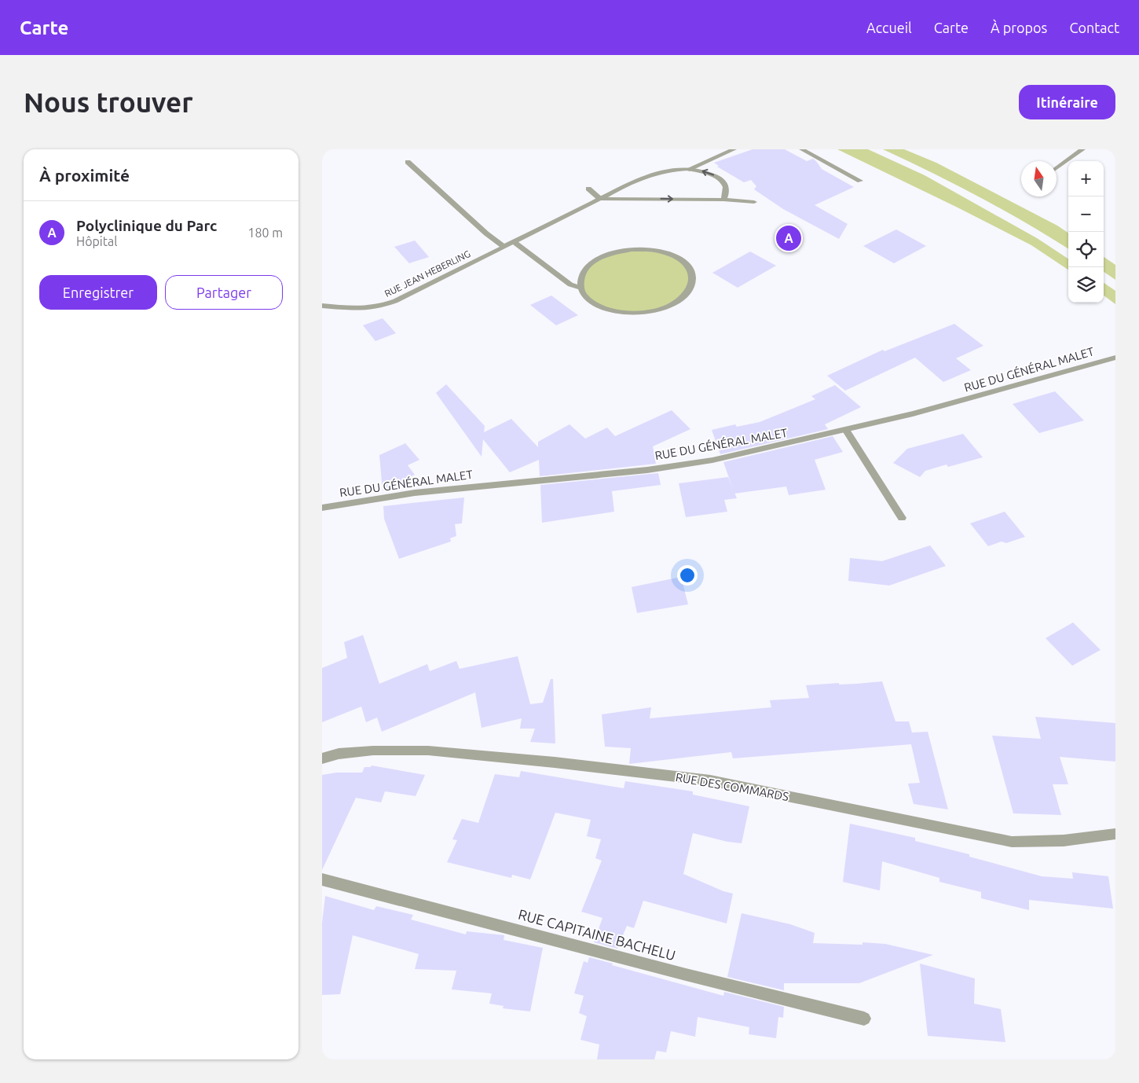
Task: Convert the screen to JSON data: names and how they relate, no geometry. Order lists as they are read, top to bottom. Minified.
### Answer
{"streets":{"street":["RUE JEAN HEBERLING","RUE DU GÉNÉRAL MALET","RUE DES COMMARDS","RUE CAPITAINE BACHELU"]},"north":"top","page":{"header":"Carte","nav":["Accueil","Carte","À propos","Contact"],"buttons":["Itinéraire",["Enregistrer","Partager"]],"title":"Nous trouver","heading":"À proximité","map_buttons":["+","−"],"list":[{"mark":"A","name":"Polyclinique du Parc","note":"Hôpital","value":"180 m"}],"pins":"A"}}
